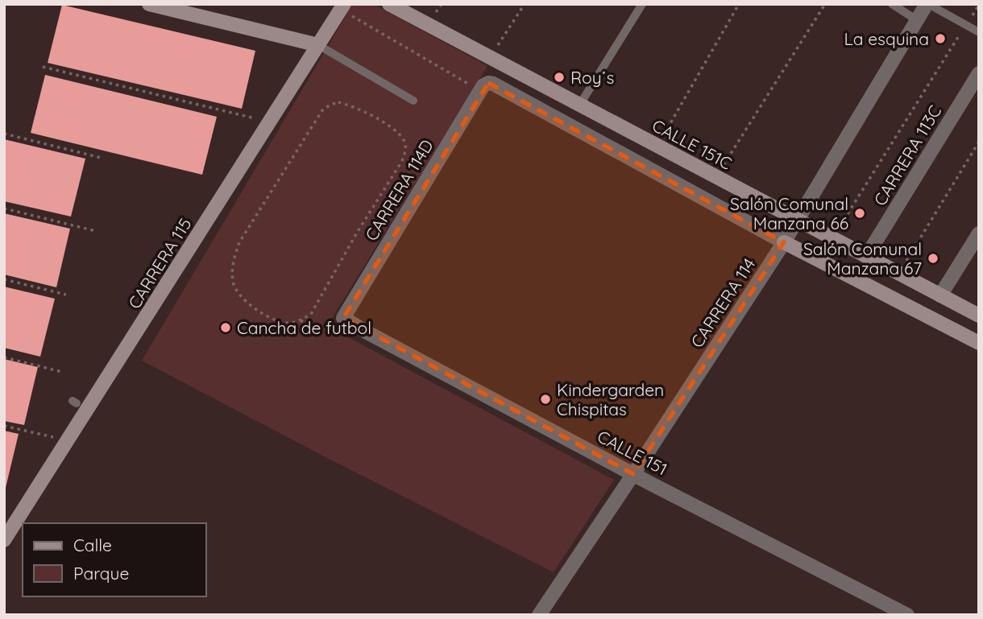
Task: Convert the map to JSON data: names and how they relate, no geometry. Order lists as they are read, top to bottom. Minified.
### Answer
{"streets":{"street":["CALLE 151C","CARRERA 113C","CARRERA 114D","CARRERA 115","CARRERA 114","CALLE 151"]},"crossings":[["CALLE 151C","CARRERA 113C"],["CALLE 151C","CARRERA 114"],["CARRERA 114D","CALLE 151"],["CARRERA 114","CALLE 151"]],"places":["La esquina","Roy´s","Salón Comunal Manzana 66","Salón Comunal Manzana 67","Cancha de futbol","Kindergarden Chispitas"],"legend":["Calle","Parque"]}
